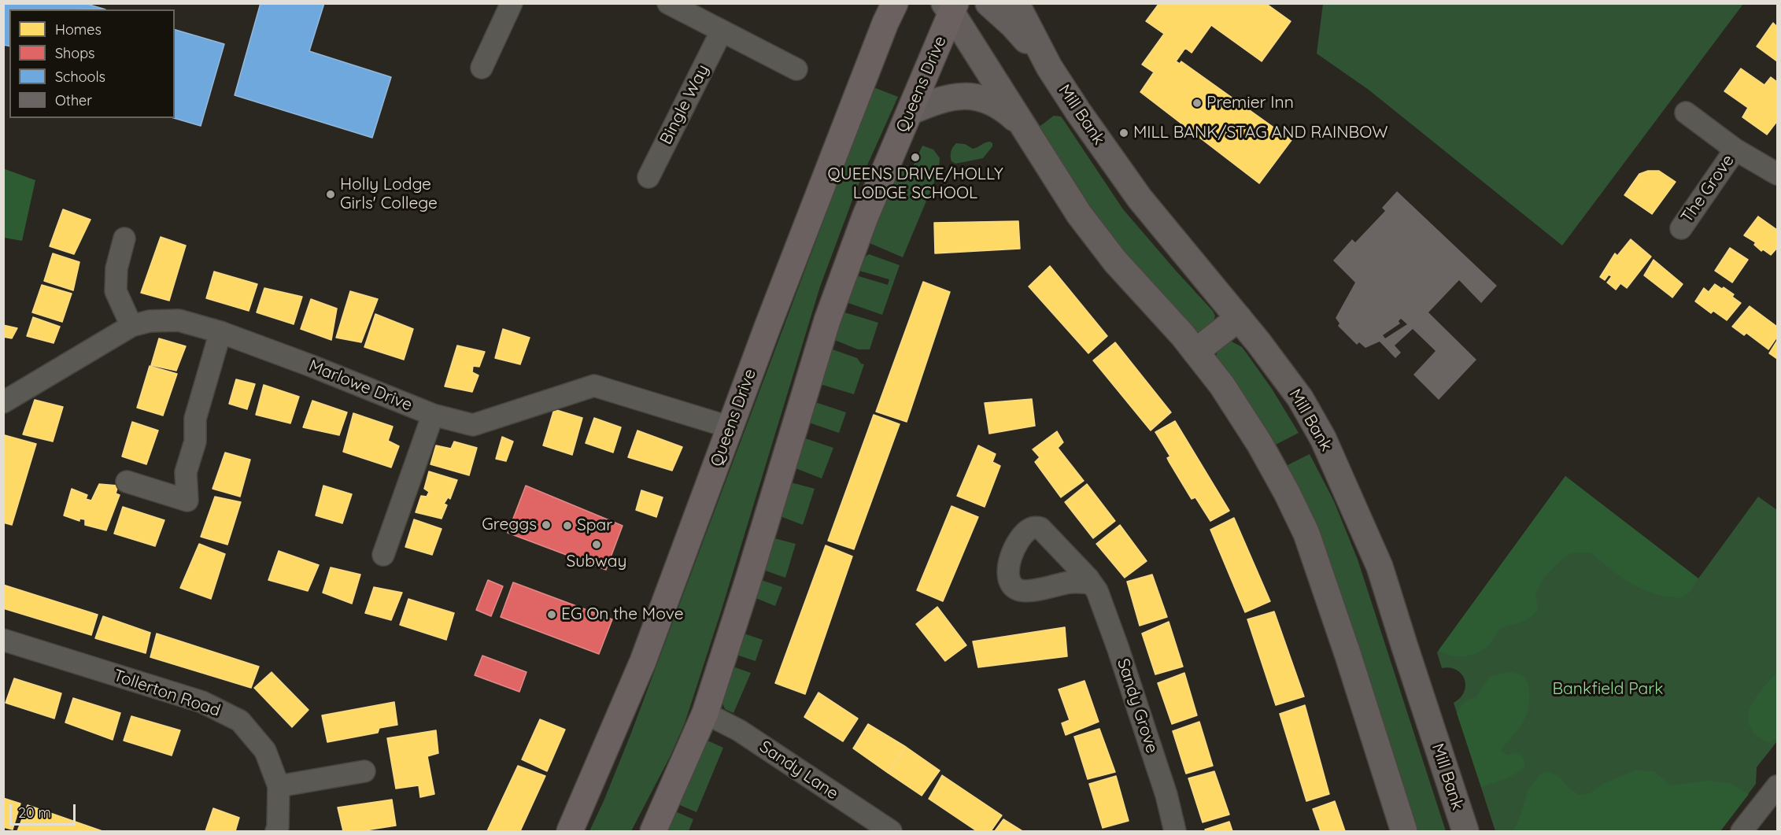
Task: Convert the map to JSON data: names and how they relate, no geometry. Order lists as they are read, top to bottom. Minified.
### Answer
{"streets":{"highway":["Queens Drive"],"street":["Bingle Way","Mill Bank","The Grove","Marlowe Drive","Tollerton Road","Sandy Grove","Sandy Lane"]},"crossings":[["Queens Drive","Marlowe Drive"],["Queens Drive","Sandy Lane"]],"parks":["Bankfield Park"],"places":["Premier Inn","MILL BANK/STAG AND RAINBOW","QUEENS DRIVE/HOLLY LODGE SCHOOL","Holly Lodge Girls' College","Greggs","Spar","Subway","EG On the Move"],"legend":["Homes","Shops","Schools","Other"],"scale_bar":"20 m"}
